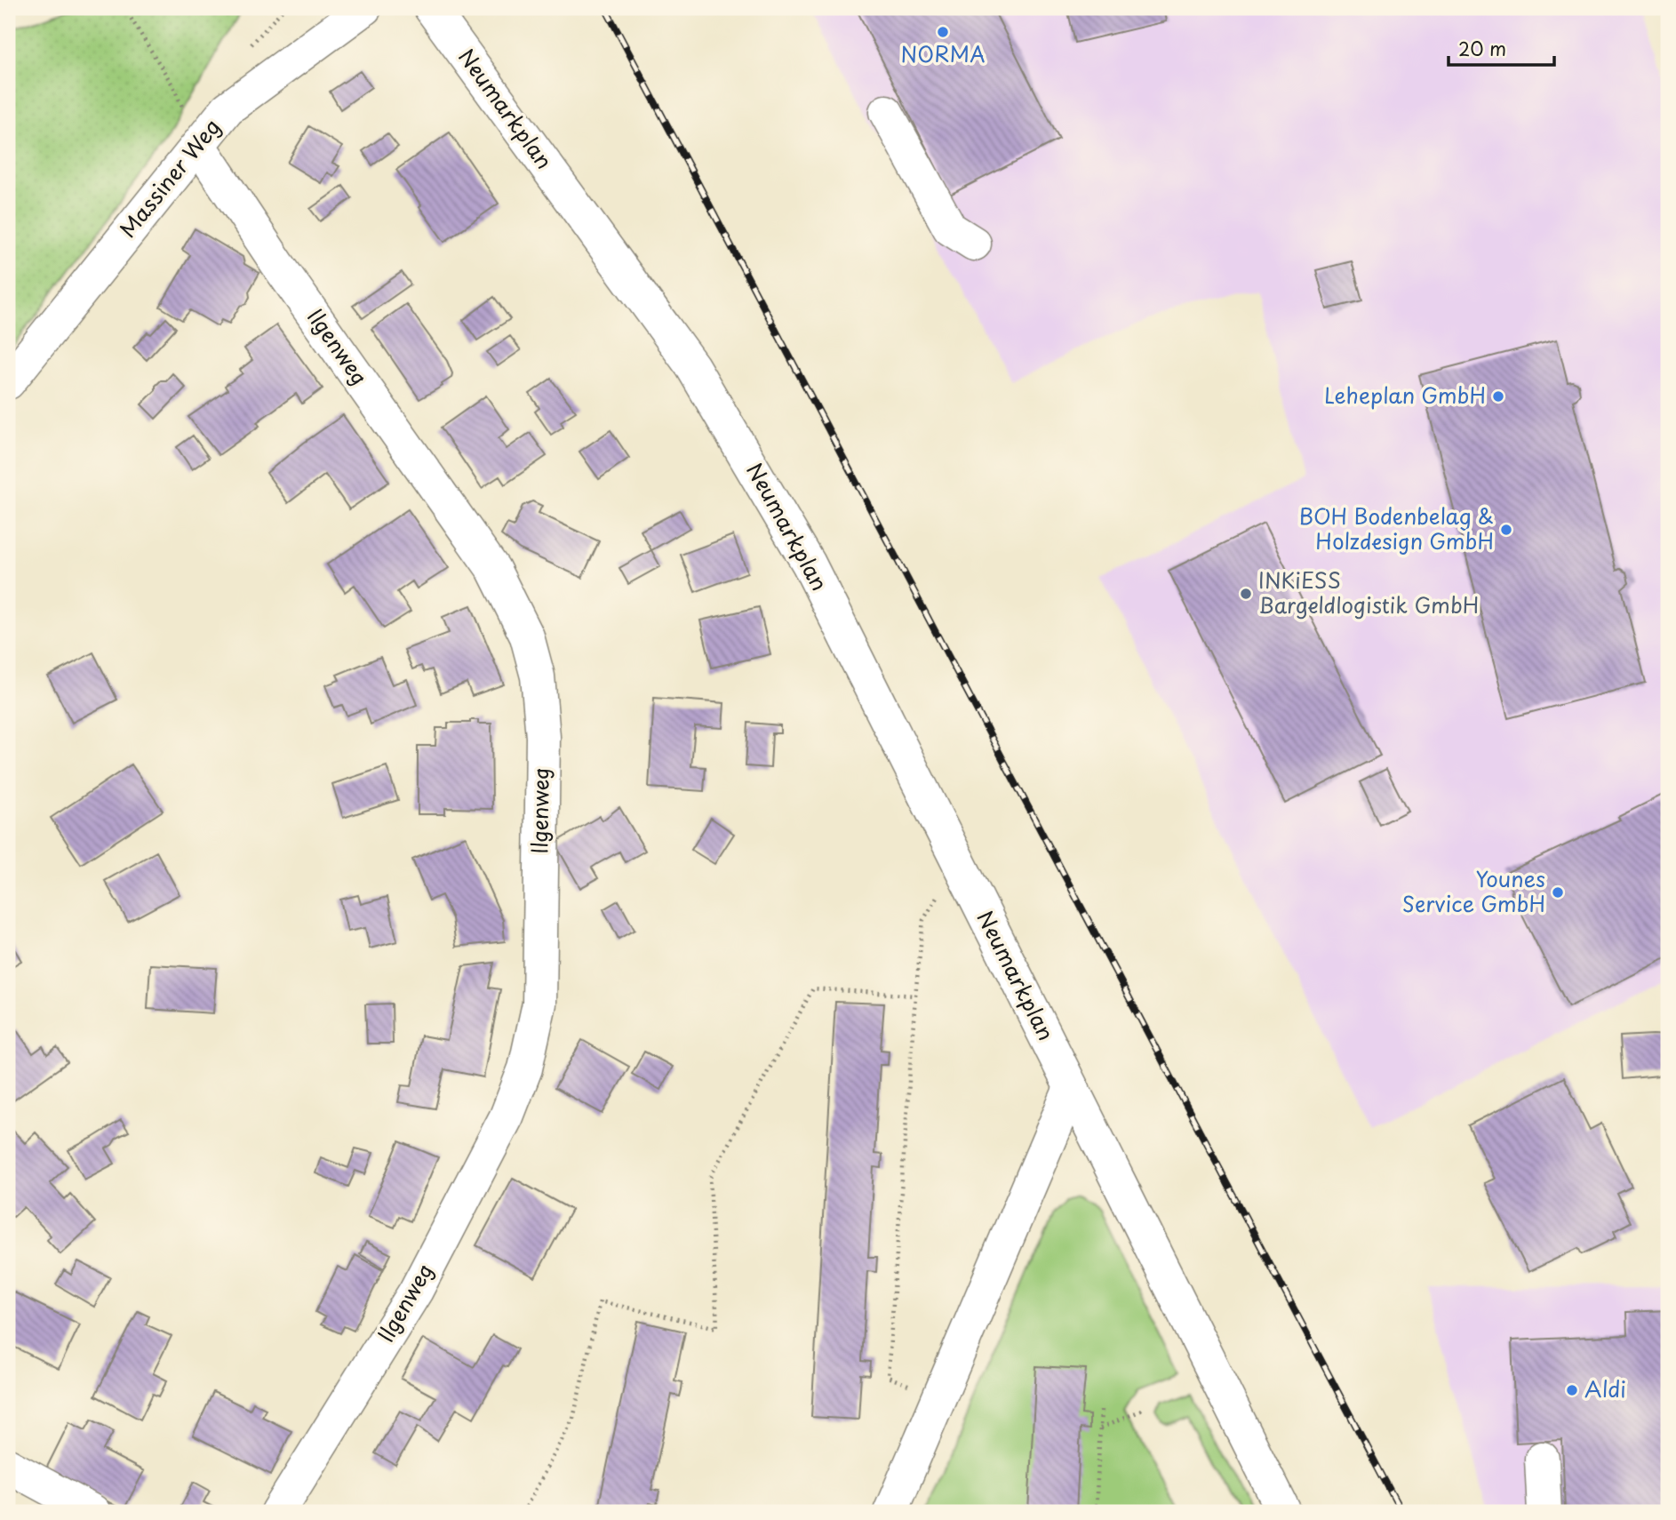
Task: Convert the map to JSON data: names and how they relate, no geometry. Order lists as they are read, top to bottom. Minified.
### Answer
{"streets":{"street":["Neumarkplan","Massiner Weg","Ilgenweg"]},"crossings":[["Massiner Weg","Ilgenweg"]],"places":["NORMA","Leheplan GmbH","BOH Bodenbelag & Holzdesign GmbH","INKiESS Bargeldlogistik GmbH","Younes Service GmbH","Aldi"],"scale_bar":"20 m"}
